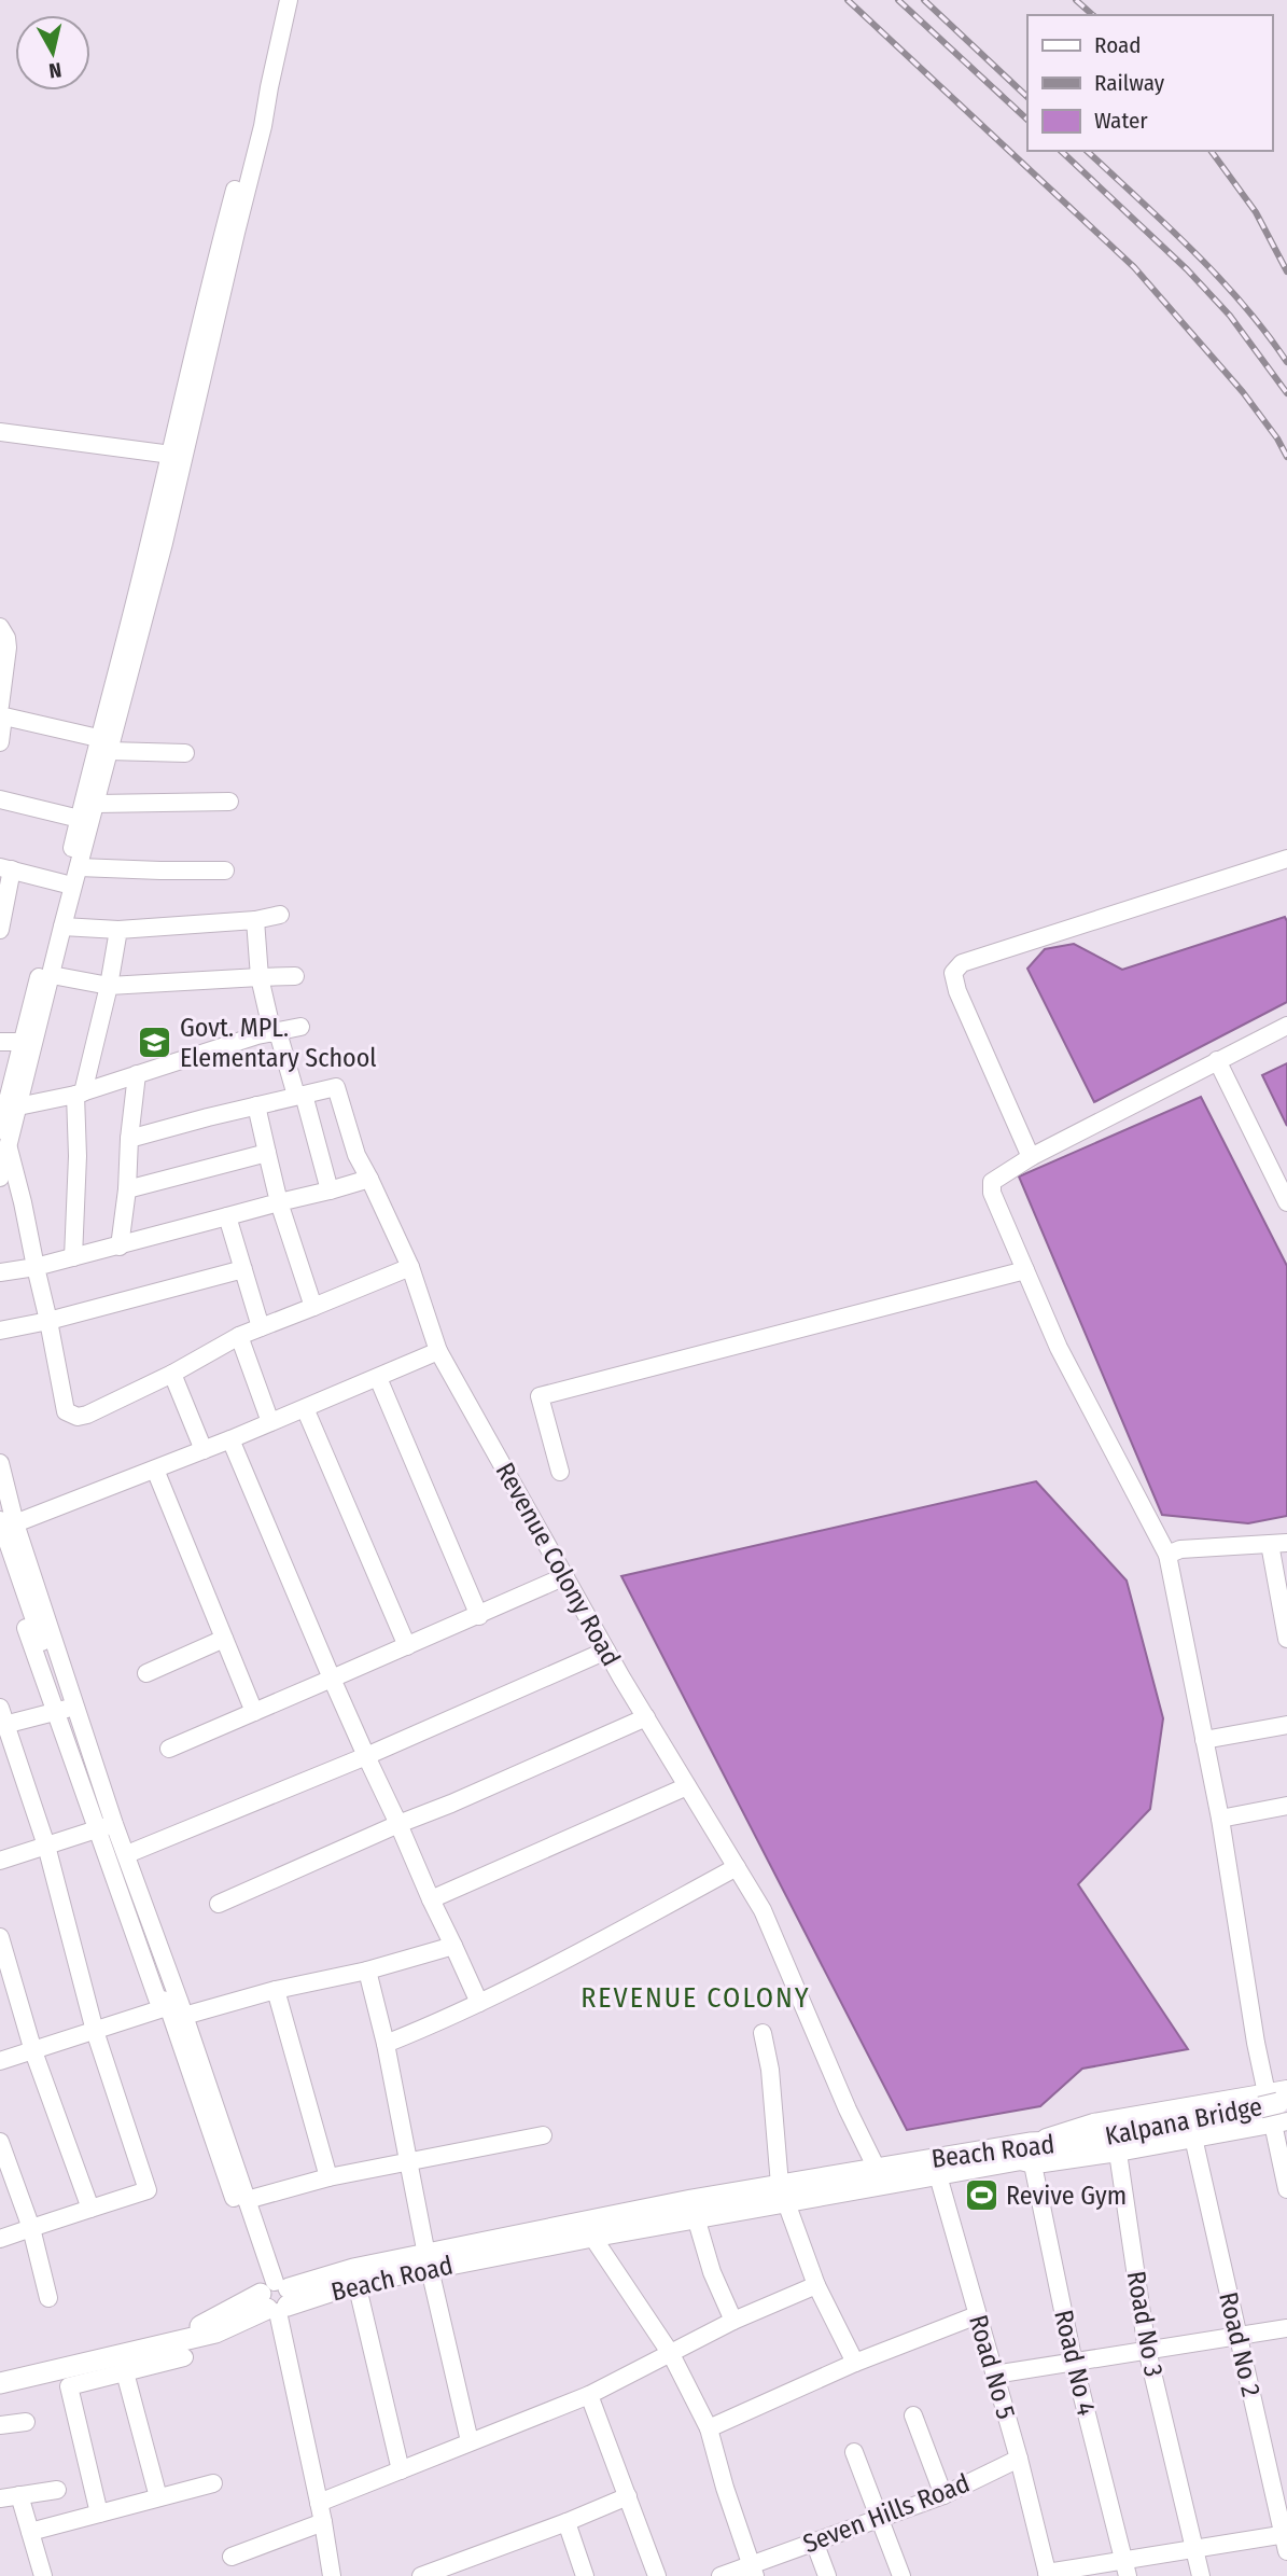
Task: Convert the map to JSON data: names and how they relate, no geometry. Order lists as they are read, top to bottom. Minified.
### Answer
{"streets":{"main road":["Kalpana Bridge","Beach Road"],"street":["Revenue Colony Road","Road No 3","Road No 2","Road No 4","Road No 5","Seven Hills Road"]},"crossings":[["Revenue Colony Road","Beach Road"],["Kalpana Bridge","Beach Road"],["Beach Road","Road No 4"],["Beach Road","Road No 5"],["Road No 5","Seven Hills Road"]],"districts":["REVENUE COLONY"],"places":{"school or university":["Govt. MPL. Elementary School"],"sports":["Revive Gym"]},"legend":["Road","Railway","Water"],"north":"bottom"}
